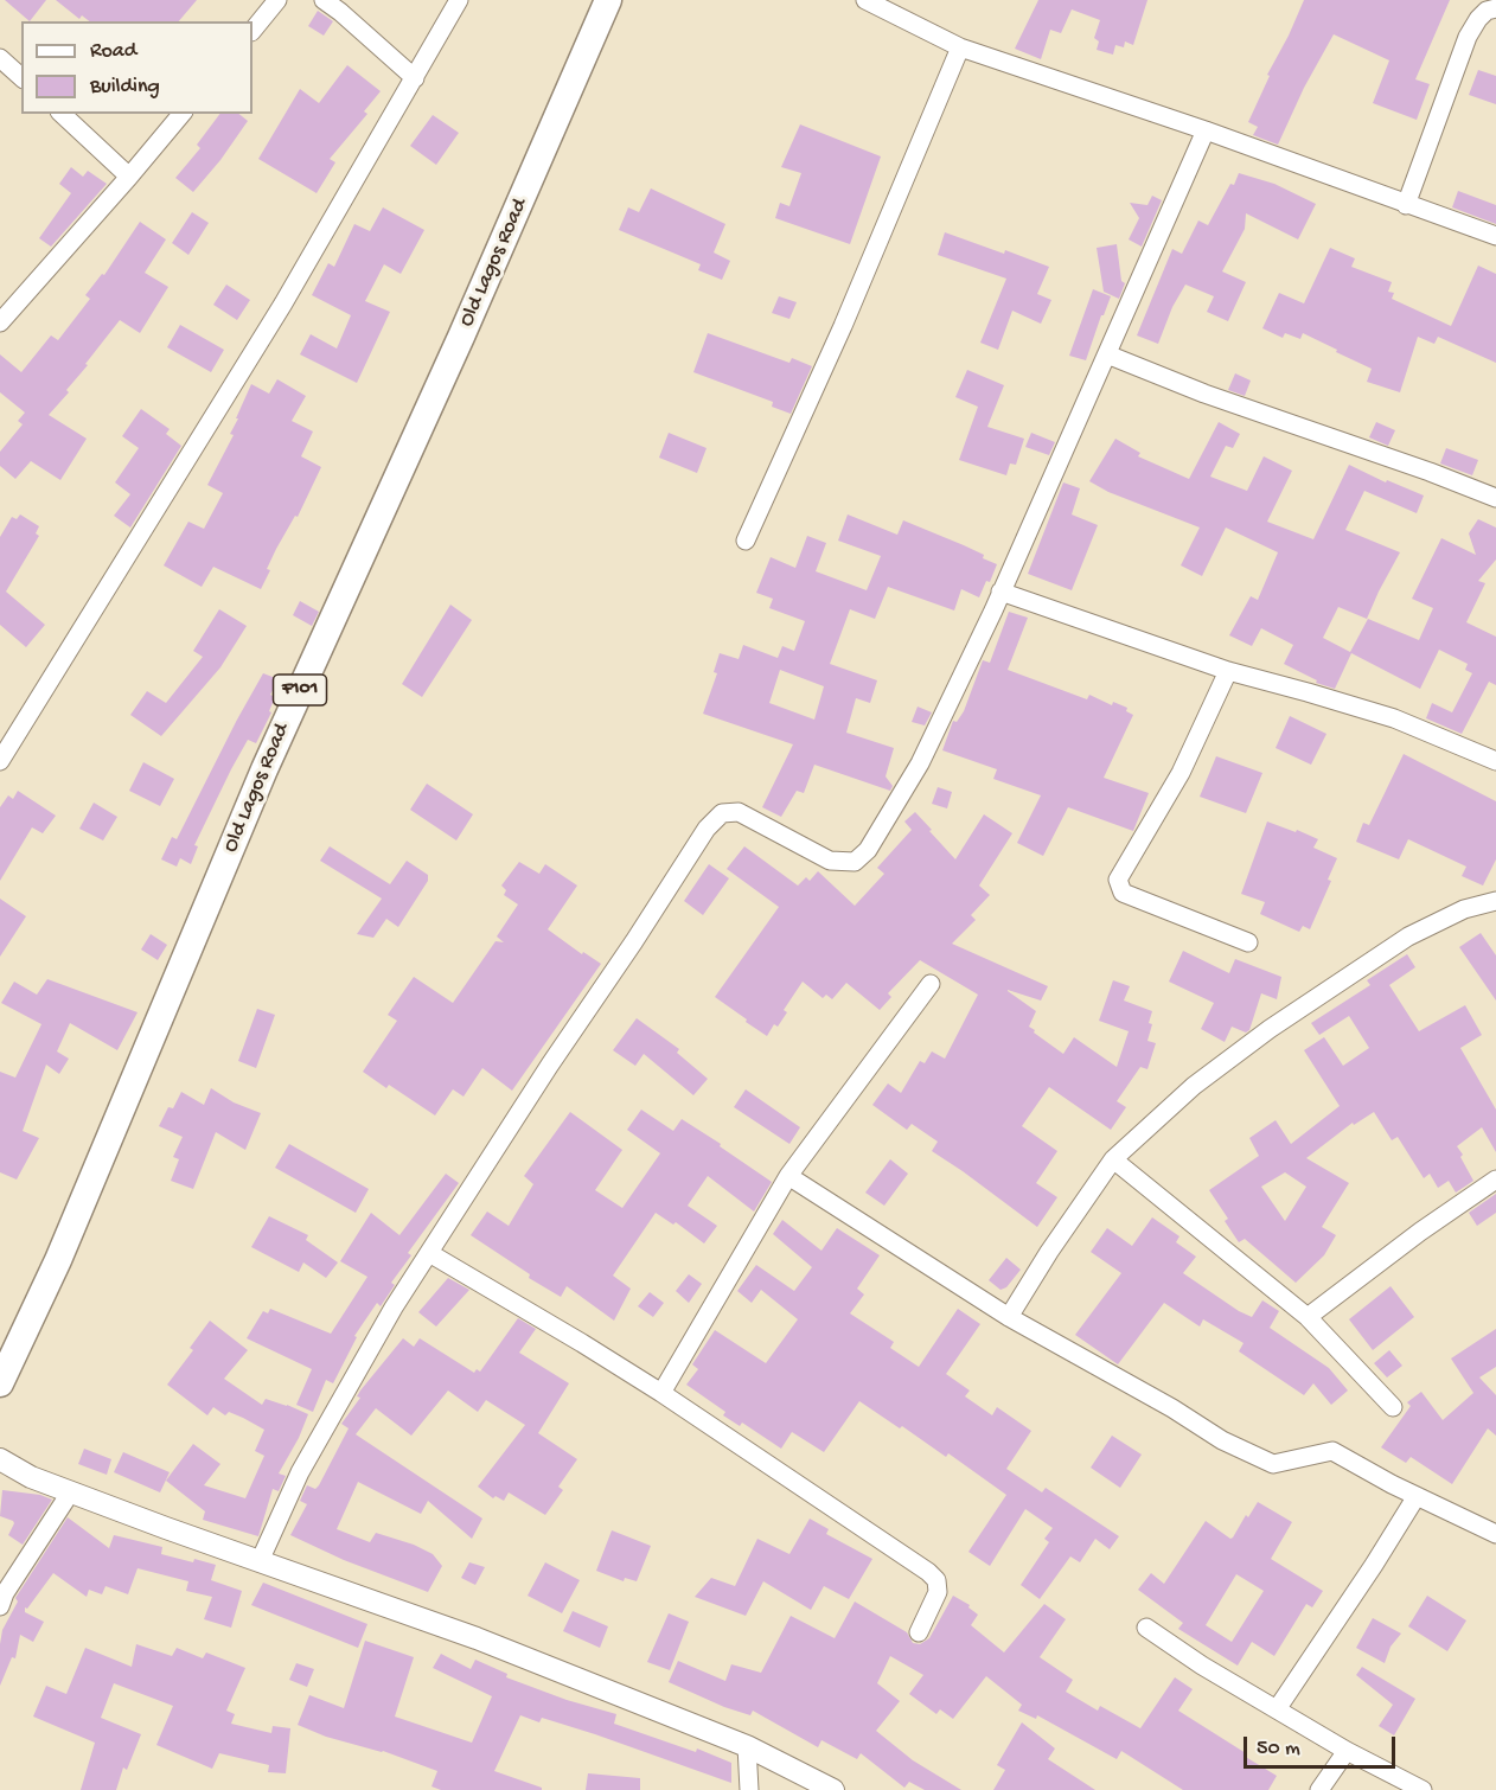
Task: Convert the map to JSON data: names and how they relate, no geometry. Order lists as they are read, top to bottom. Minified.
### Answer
{"streets":{"main road":["Old Lagos Road","F101"]},"legend":["Road","Building"],"scale_bar":"50 m"}
